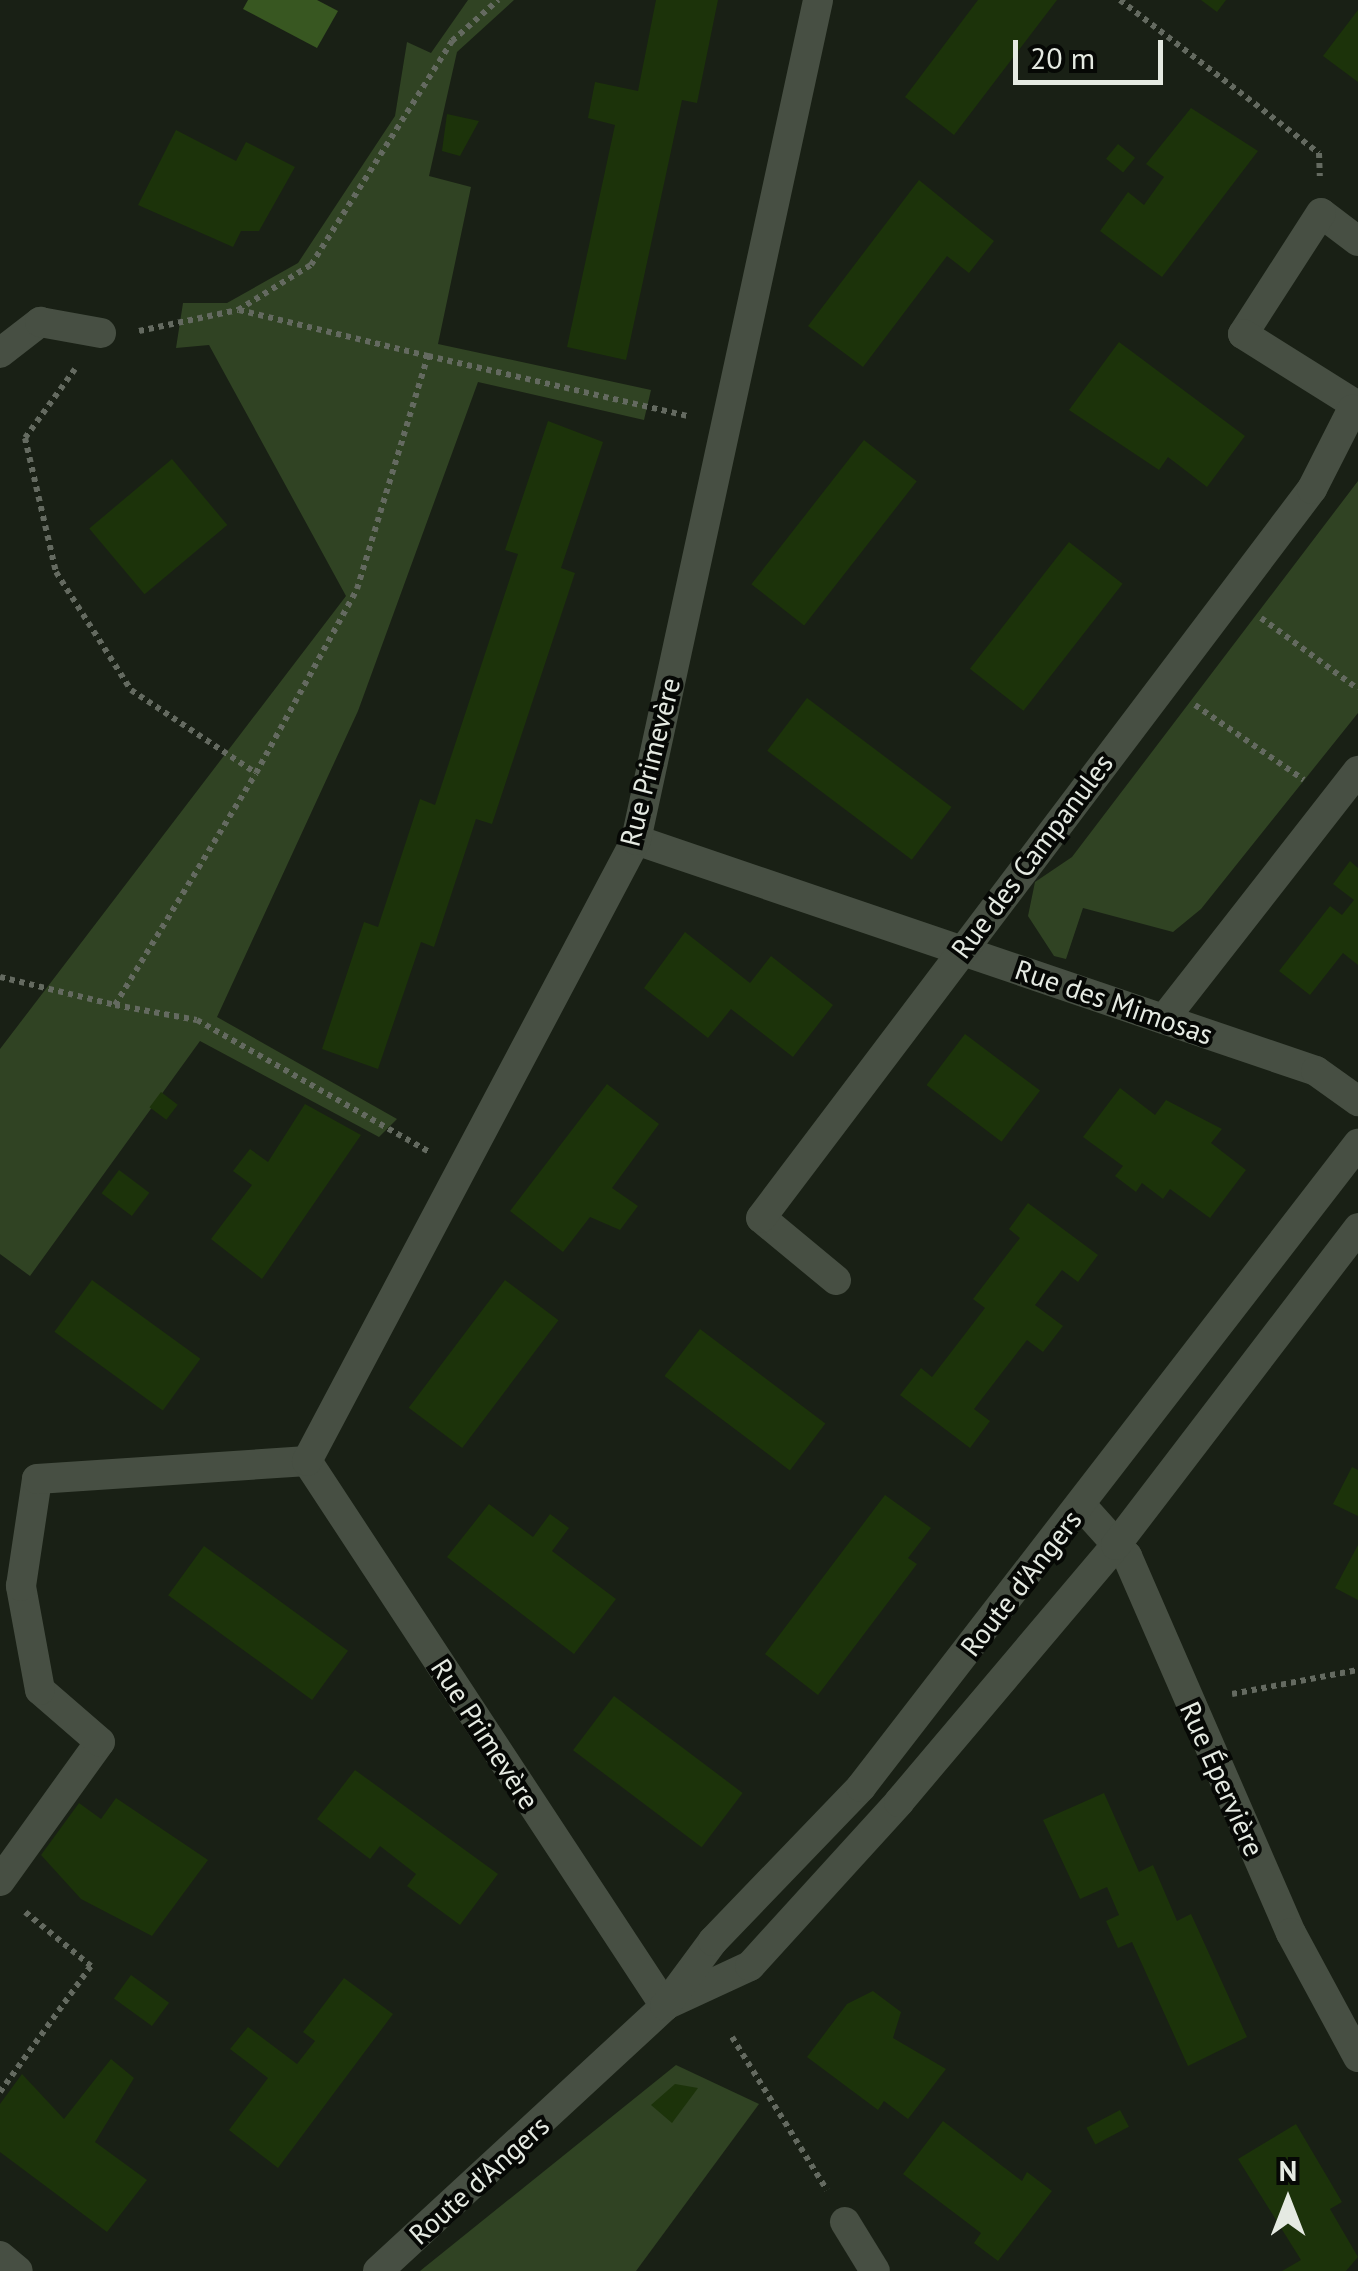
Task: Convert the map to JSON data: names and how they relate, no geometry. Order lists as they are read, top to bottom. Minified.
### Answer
{"streets":{"street":["Rue Primevère","Rue des Campanules","Rue des Mimosas","Route d'Angers","Rue Épervière"]},"crossings":[["Rue Primevère","Rue des Mimosas"],["Rue Primevère","Route d'Angers"],["Rue des Campanules","Rue des Mimosas"],["Route d'Angers","Rue Épervière"]],"scale_bar":"20 m","north":"top"}
